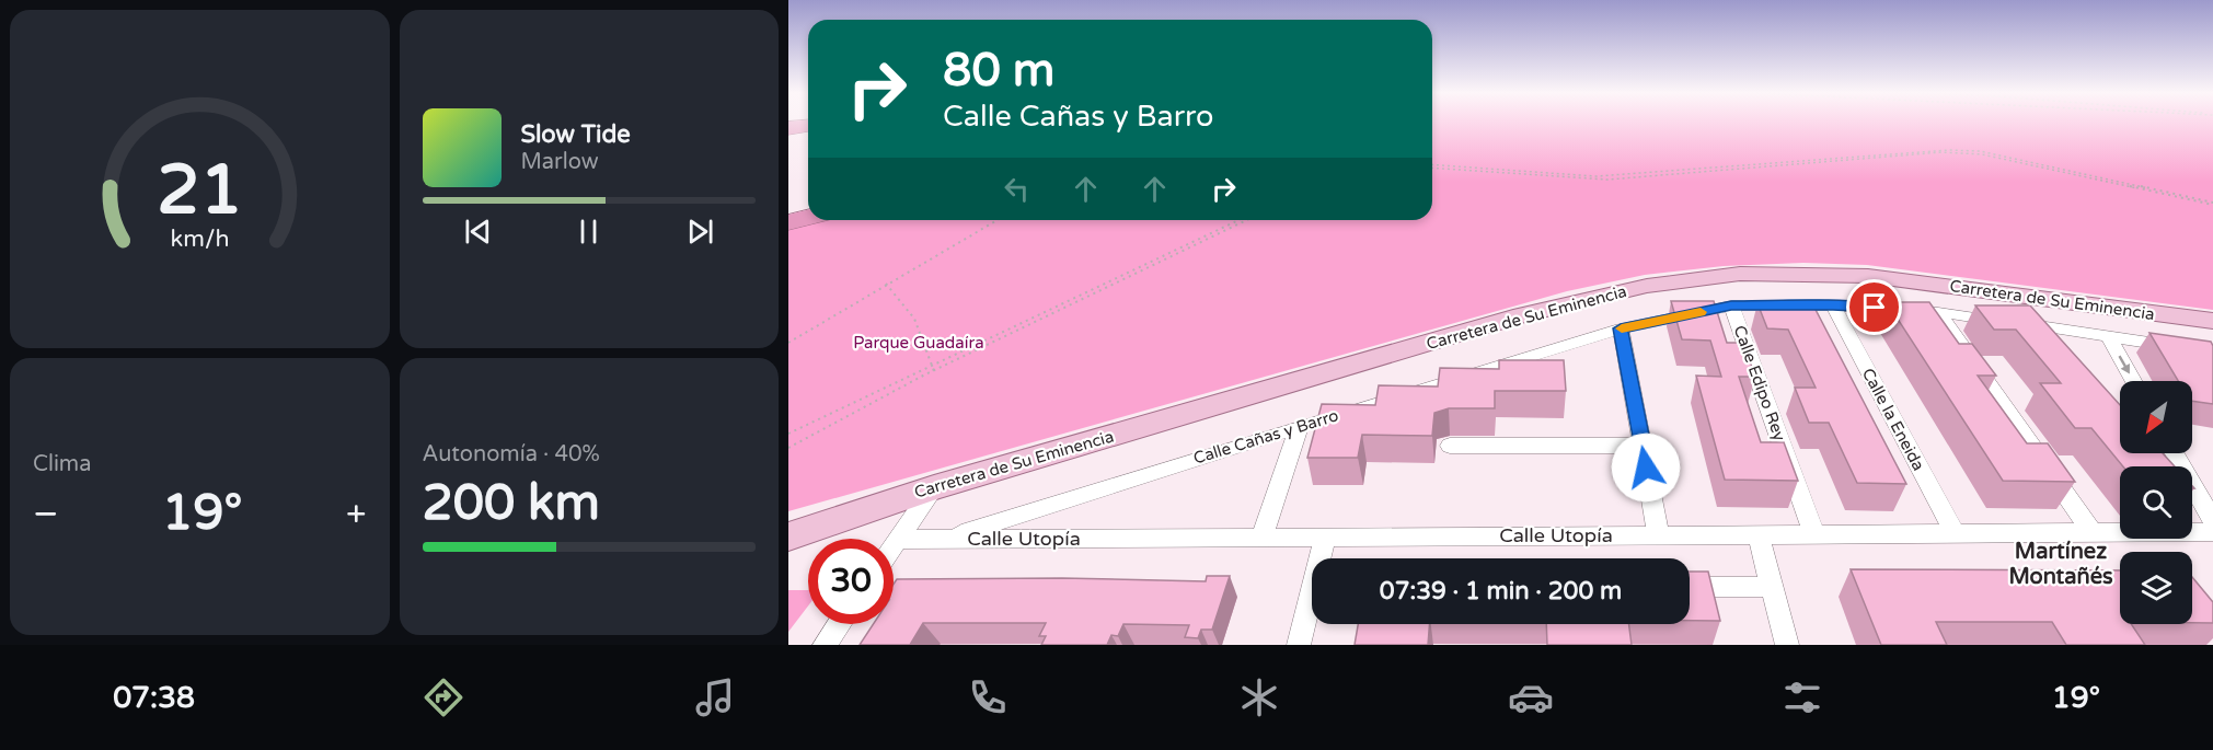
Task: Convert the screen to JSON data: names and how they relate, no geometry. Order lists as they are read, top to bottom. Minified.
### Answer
{"streets":{"main road":["Carretera de Su Eminencia"],"street":["Calle Edipo Rey","Calle la Eneida","Calle Cañas y Barro","Calle Utopía"]},"crossings":[["Calle Edipo Rey","Calle Cañas y Barro"],["Calle Edipo Rey","Calle Utopía"],["Calle la Eneida","Calle Cañas y Barro"],["Calle la Eneida","Calle Utopía"],["Calle Cañas y Barro","Calle Utopía"]],"districts":["Martínez Montañés"],"parks":["Parque Guadaíra"],"north":"bottom left","page":{"turn":["80 m","Calle Cañas y Barro"],"song":["Slow Tide","Marlow"],"tile":["Clima",["Autonomía · 40%","200 km"]],"heat":["−","19°","+"],"limit":"30","trip":"07:39 · 1 min · 200 m","tabs":["07:38","19°"],"gauge":["21","km/h"]}}
